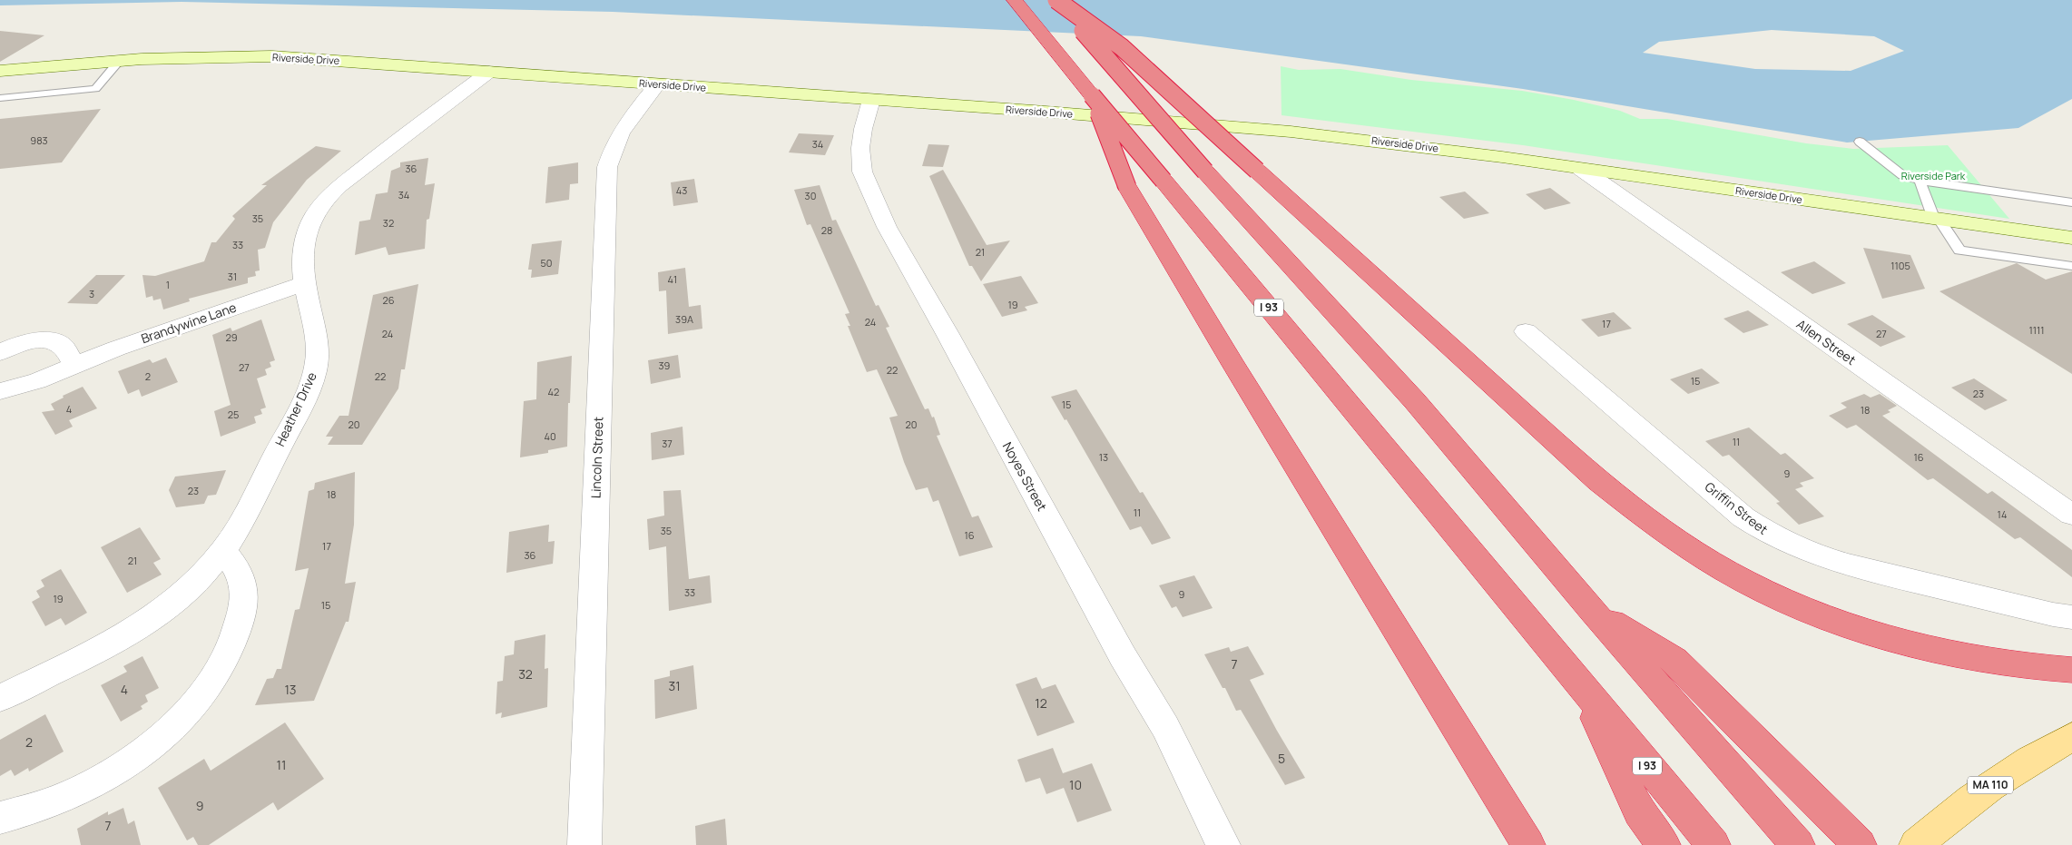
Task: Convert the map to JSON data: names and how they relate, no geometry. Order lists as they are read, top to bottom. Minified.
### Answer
{"streets":{"highway":["I 93"],"main road":["Riverside Drive","MA 110"],"street":["Brandywine Lane","Allen Street","Heather Drive","Lincoln Street","Noyes Street","Griffin Street"]},"crossings":[["Riverside Drive","Allen Street"],["Riverside Drive","Heather Drive"],["Riverside Drive","Lincoln Street"],["Riverside Drive","Noyes Street"],["Brandywine Lane","Heather Drive"]],"parks":["Riverside Park"],"house_numbers":["983","34","36","43","34","30","35","32","28","33","21","50","1105","31","41","1","3","26","19","39A","24","17","1111","24","27","29","39","27","22","2","22","15","42","23","15","4","18","25","20","20","40","11","37","13","16","9","23","18","11","14","35","16","17","36","21","33","9","19","15","7","32","31","4","13","12","2","5","11","10","9","7"]}
